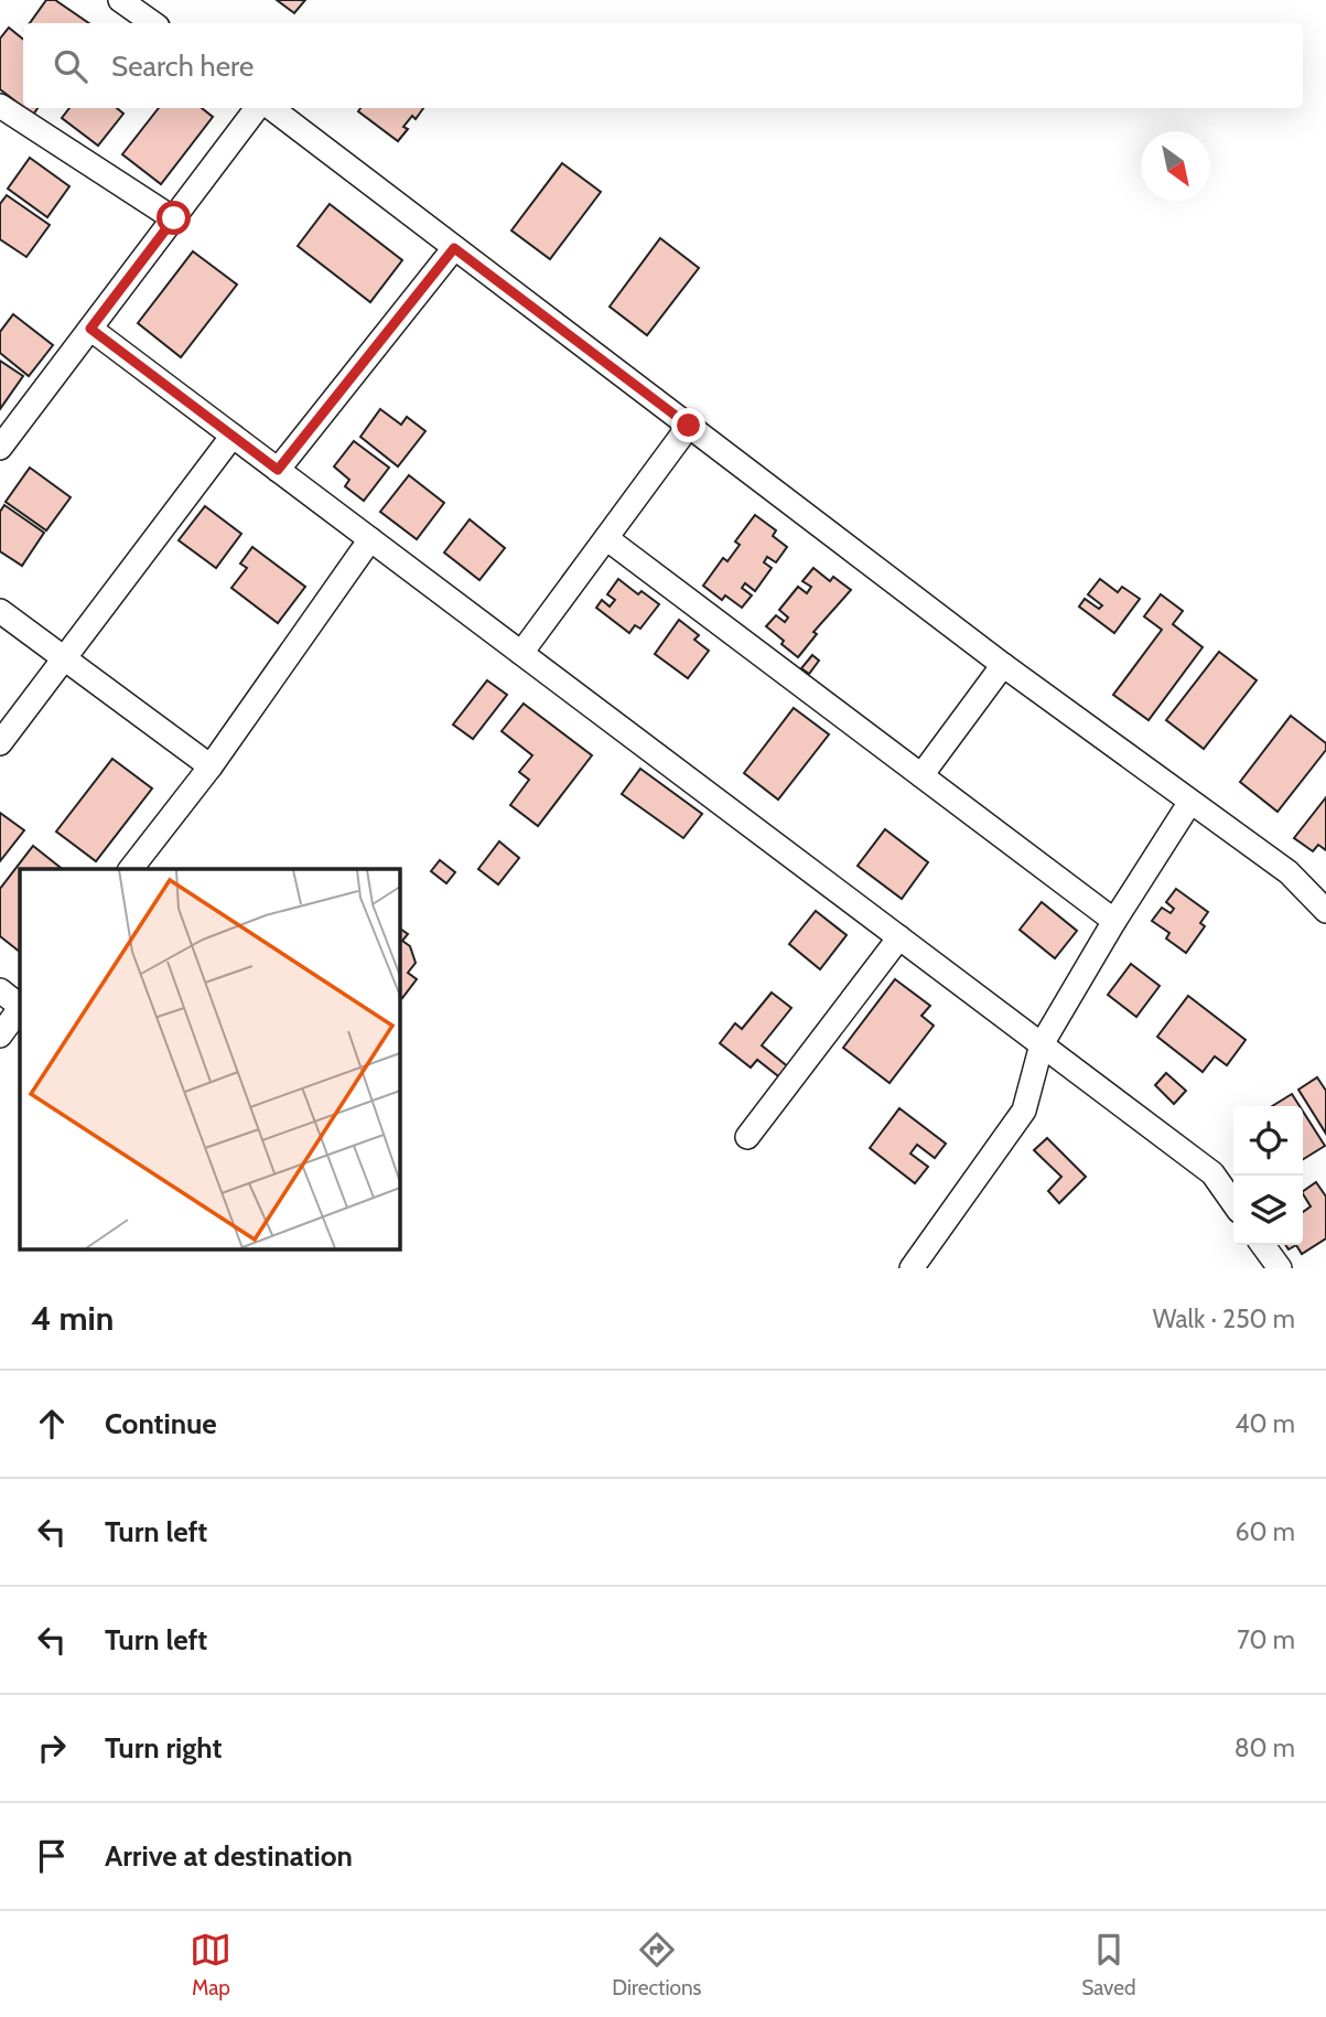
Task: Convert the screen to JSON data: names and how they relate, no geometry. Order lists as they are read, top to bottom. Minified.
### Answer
{"north":"bottom right","page":{"search":"Search here","heading":["4 min","Walk · 250 m"],"list":[["Continue","40 m"],["Turn left","60 m"],["Turn left","70 m"],["Turn right","80 m"],"Arrive at destination"],"nav":["Map","Directions","Saved"]}}
